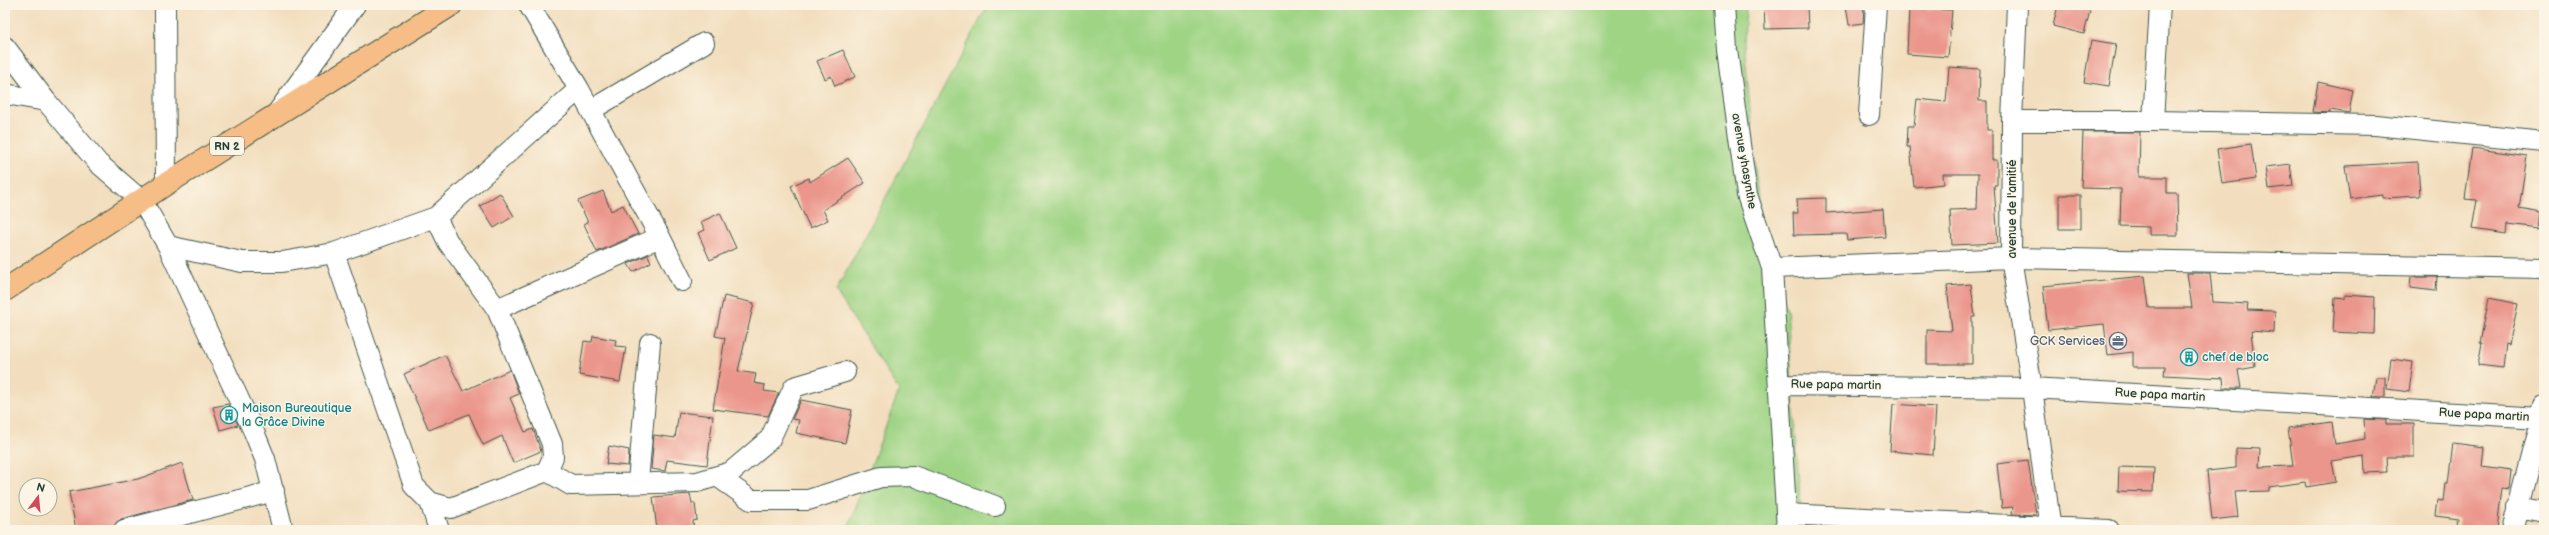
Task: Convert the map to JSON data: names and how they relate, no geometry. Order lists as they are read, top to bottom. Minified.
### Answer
{"streets":{"highway":["RN 2"],"street":["avenue yhasynthe","avenue de l'amitié","Rue papa martin"]},"crossings":[["avenue yhasynthe","Rue papa martin"],["avenue de l'amitié","Rue papa martin"]],"places":{"office":["GCK Services"],"building":["chef de bloc","Maison Bureautique la Grâce Divine"]},"north":"top"}
